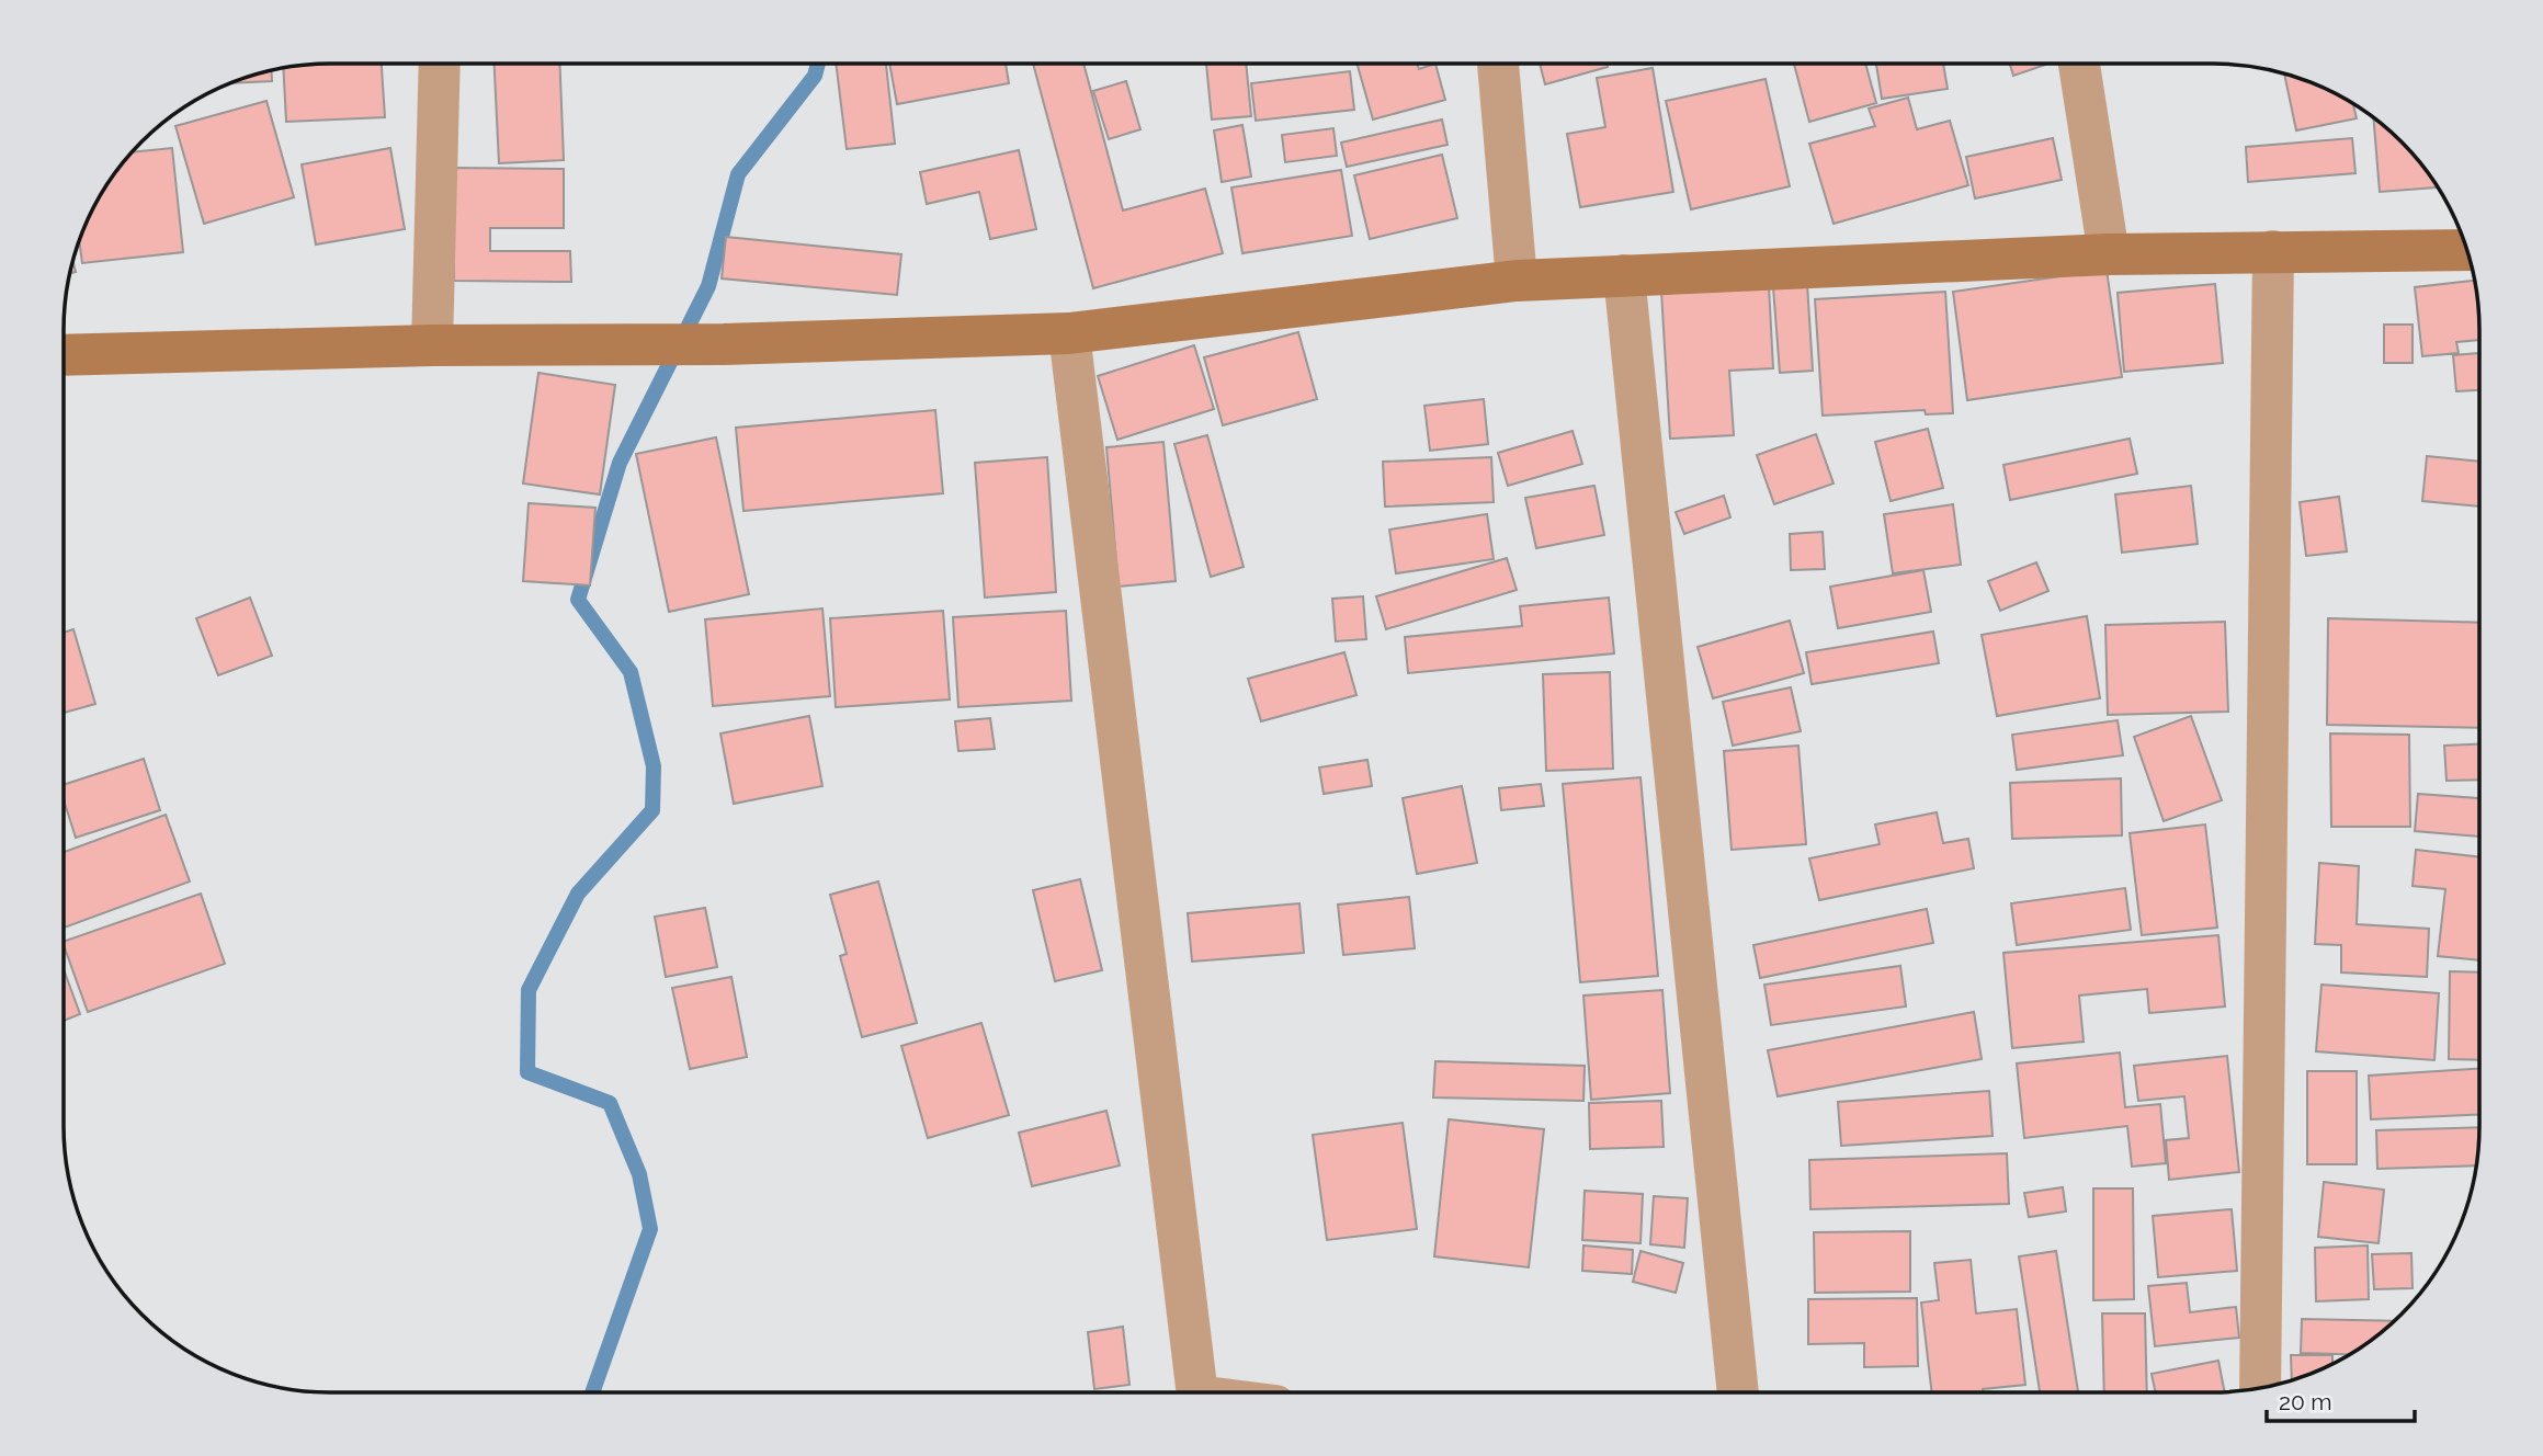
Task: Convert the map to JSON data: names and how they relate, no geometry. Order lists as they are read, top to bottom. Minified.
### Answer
{"scale_bar":"20 m"}
